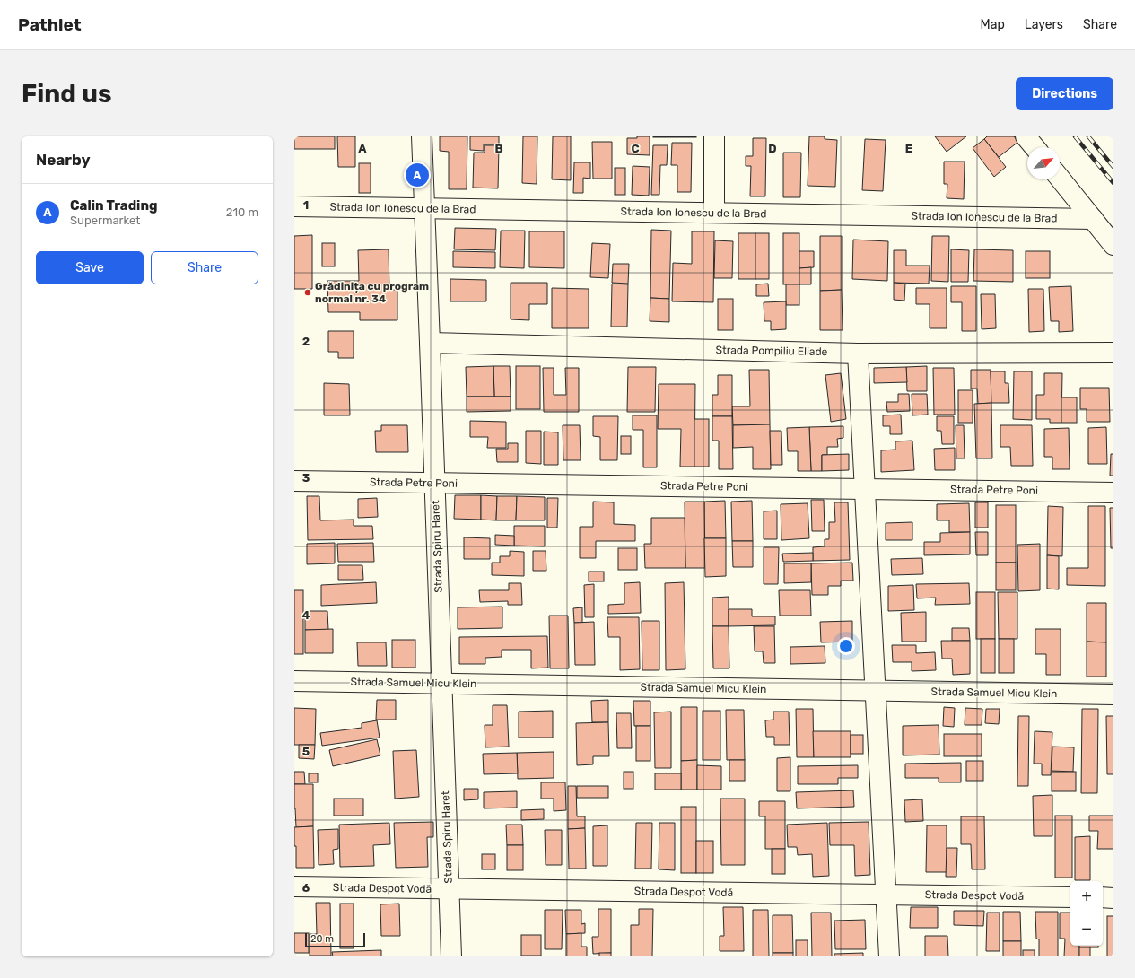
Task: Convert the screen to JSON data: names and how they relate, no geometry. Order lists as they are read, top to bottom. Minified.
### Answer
{"streets":{"street":["Strada Ion Ionescu de la Brad","Strada Pompiliu Eliade","Strada Petre Poni","Strada Spiru Haret","Strada Samuel Micu Klein","Strada Despot Vodă"]},"crossings":[["Strada Ion Ionescu de la Brad","Strada Spiru Haret"],["Strada Pompiliu Eliade","Strada Spiru Haret"],["Strada Petre Poni","Strada Spiru Haret"],["Strada Spiru Haret","Strada Samuel Micu Klein"],["Strada Spiru Haret","Strada Despot Vodă"]],"places":["Grădinița cu program normal nr. 34"],"scale_bar":"20 m","north":"top right","page":{"header":"Pathlet","nav":["Map","Layers","Share"],"buttons":["Directions",["Save","Share"]],"title":"Find us","heading":"Nearby","pins":"A","list":[{"mark":"A","name":"Calin Trading","note":"Supermarket","value":"210 m"}],"map_buttons":["+","−"],"scale":"20 m"},"grid":{"columns":["A","B","C","D","E"],"rows":["1","2","3","4","5","6"]}}
